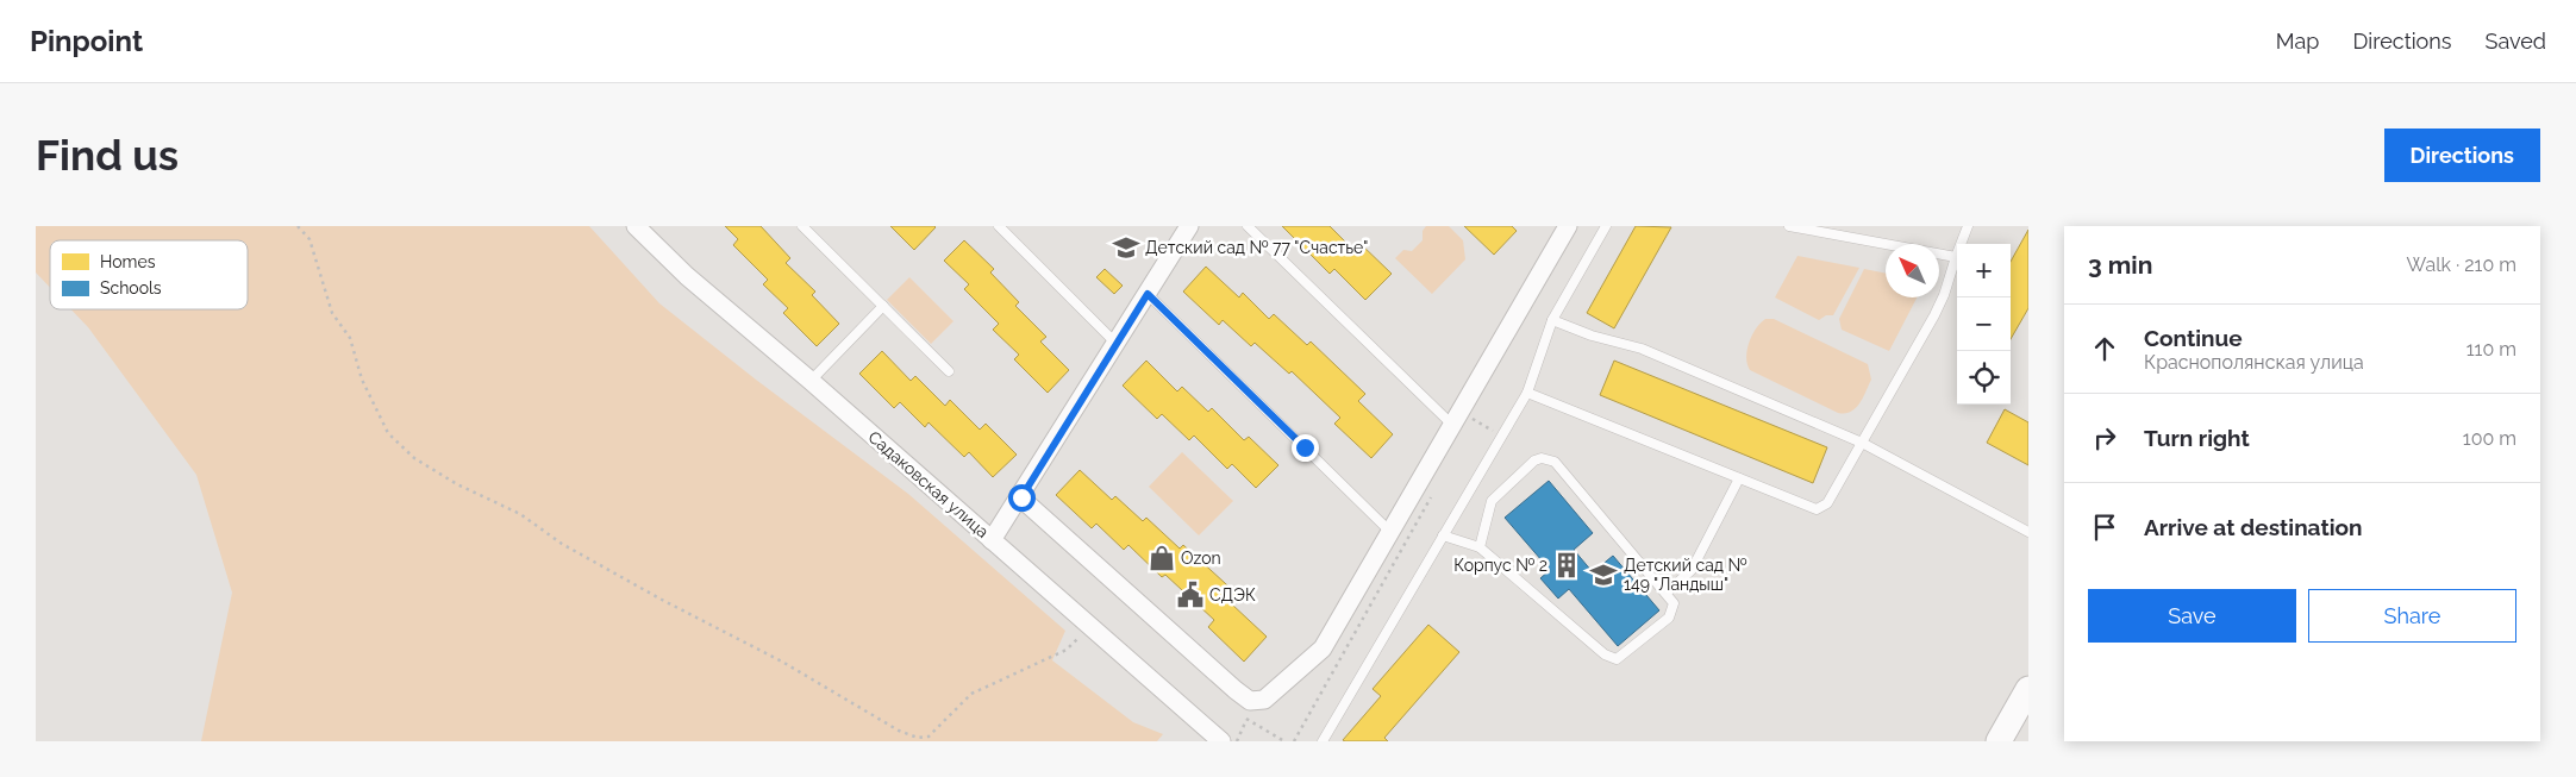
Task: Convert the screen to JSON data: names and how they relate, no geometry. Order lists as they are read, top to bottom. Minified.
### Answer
{"streets":{"street":["Садаковская улица"]},"places":{"school or university":["Детский сад № 77 \"Счастье\"","Детский сад № 149 \"Ландыш\""],"shop":["Ozon"],"building":["Корпус № 2"],"public building":["СДЭК"]},"legend":["Homes","Schools"],"north":"top left","page":{"header":"Pinpoint","nav":["Map","Directions","Saved"],"buttons":["Directions",["Save","Share"]],"title":"Find us","heading":["3 min","Walk · 210 m"],"map_buttons":["+","−"],"list":[["Continue","Краснополянская улица","110 m"],["Turn right","100 m"],"Arrive at destination"]}}
